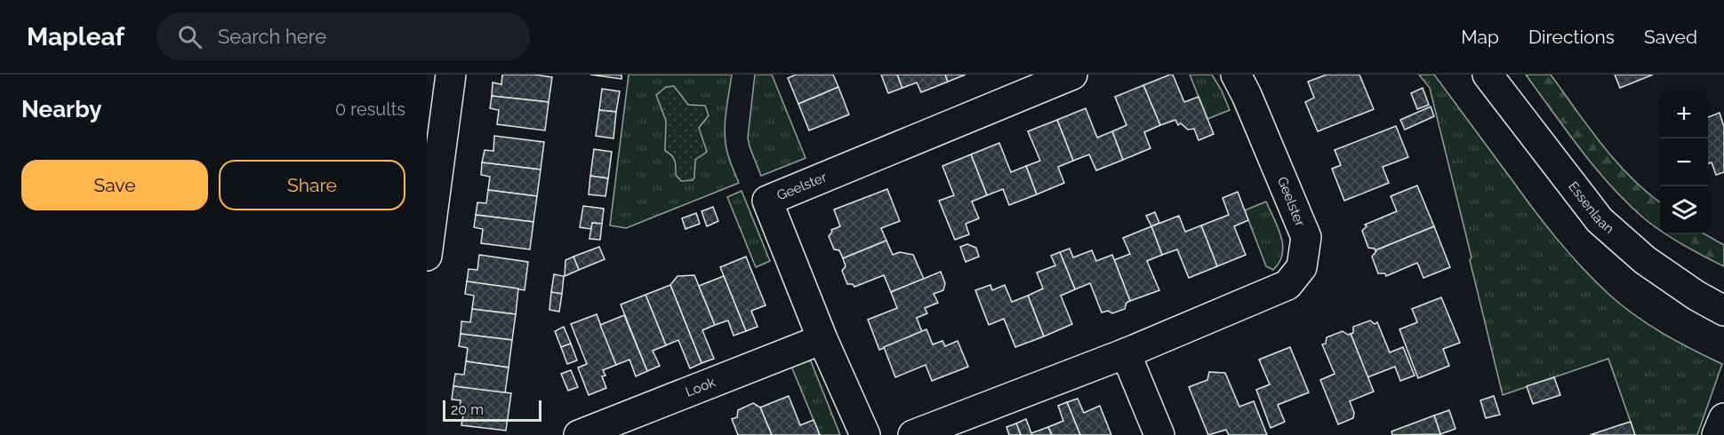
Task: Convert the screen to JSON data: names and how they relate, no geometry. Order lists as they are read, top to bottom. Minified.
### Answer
{"streets":{"street":["Geelster","Essenlaan","Look"]},"crossings":[["Geelster","Look"]],"scale_bar":"20 m","page":{"header":"Mapleaf","search":"Search here","nav":["Map","Directions","Saved"],"heading":["Nearby","0 results"],"map_buttons":["+","−"],"buttons":["Save","Share"],"scale":"20 m"}}
